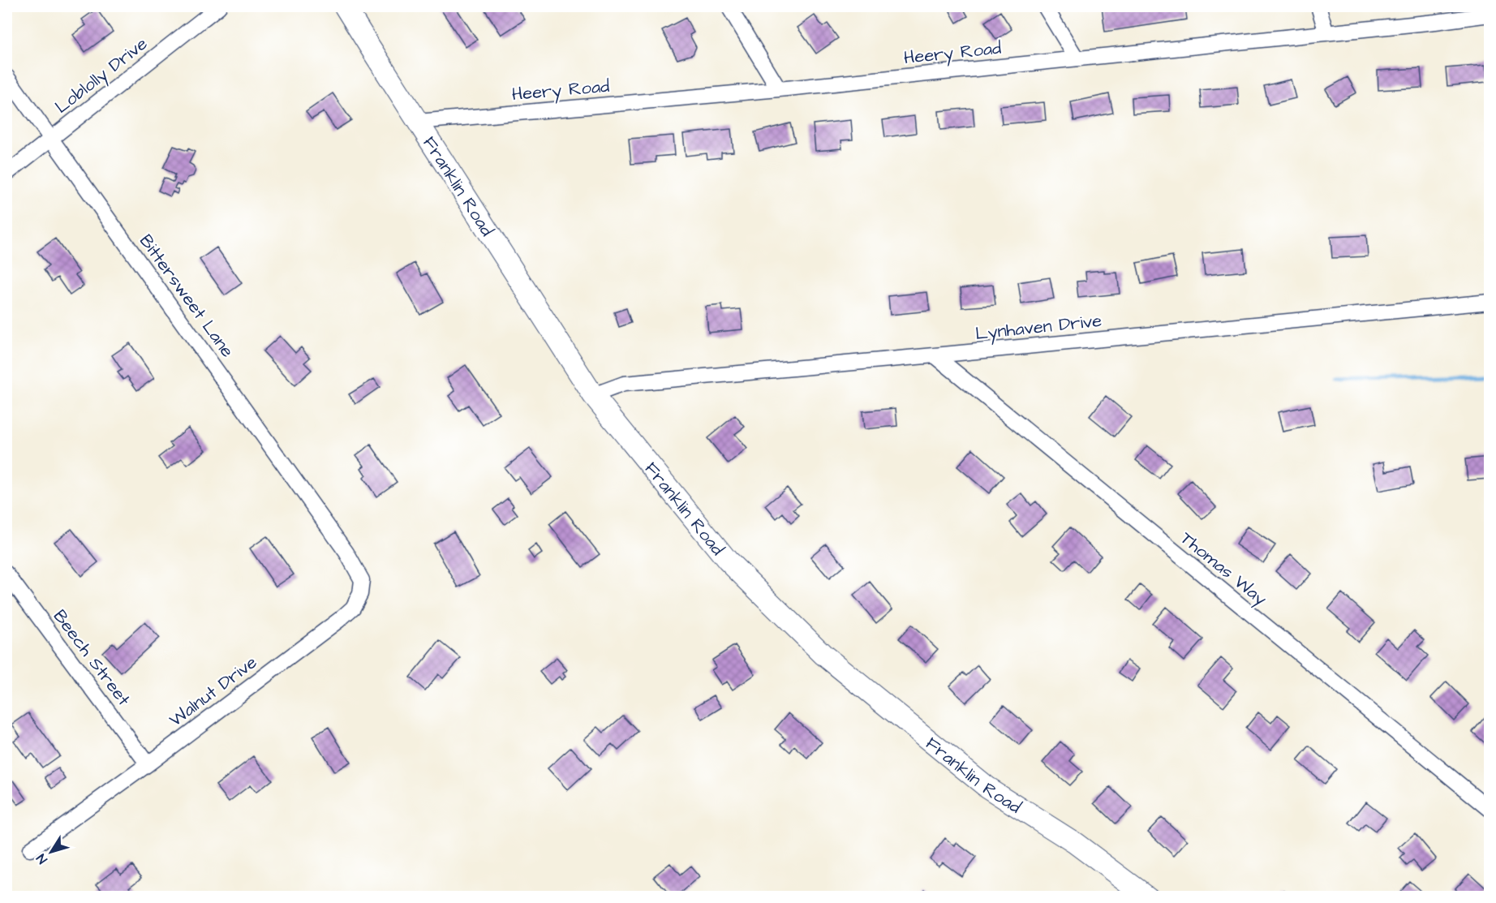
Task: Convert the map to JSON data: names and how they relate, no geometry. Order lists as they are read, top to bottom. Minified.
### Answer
{"streets":{"main road":["Franklin Road"],"street":["Heery Road","Loblolly Drive","Bittersweet Lane","Lynhaven Drive","Thomas Way","Beech Street","Walnut Drive"]},"crossings":[["Heery Road","Franklin Road"],["Loblolly Drive","Bittersweet Lane"],["Franklin Road","Lynhaven Drive"],["Bittersweet Lane","Walnut Drive"],["Lynhaven Drive","Thomas Way"],["Beech Street","Walnut Drive"]],"north":"bottom left"}
